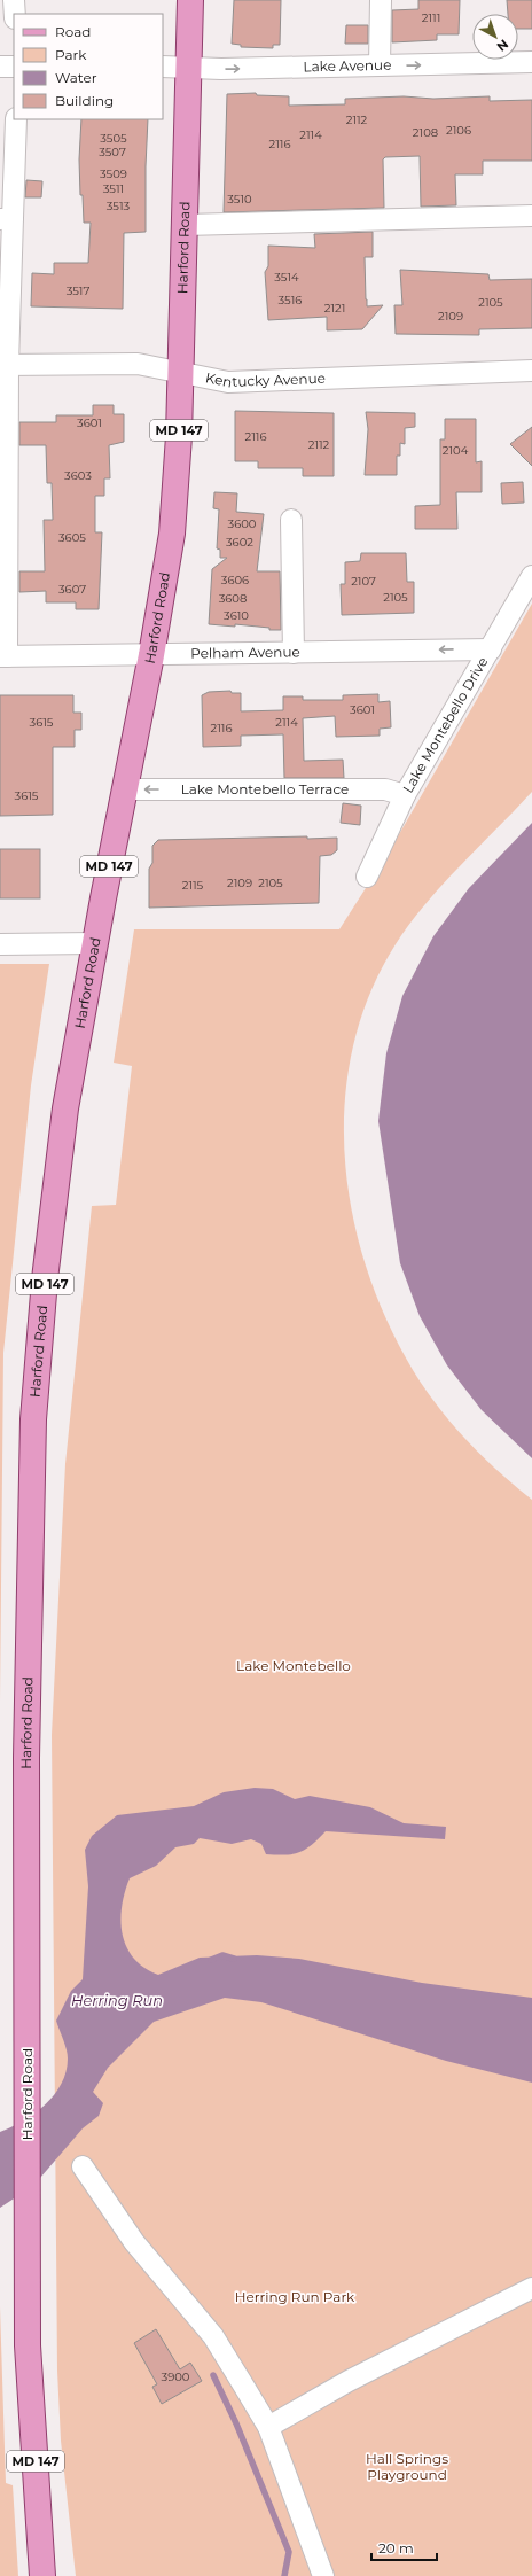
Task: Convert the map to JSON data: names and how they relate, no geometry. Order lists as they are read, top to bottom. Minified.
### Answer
{"streets":{"main road":["Harford Road","MD 147"],"street":["Lake Avenue","Kentucky Avenue","Pelham Avenue","Lake Montebello Drive","Lake Montebello Terrace"]},"crossings":[["Lake Avenue","Harford Road"],["Harford Road","Kentucky Avenue"],["Harford Road","Pelham Avenue"],["Harford Road","Lake Montebello Terrace"],["Pelham Avenue","Lake Montebello Drive"],["Lake Montebello Drive","Lake Montebello Terrace"]],"one_way":["Pelham Avenue","Lake Montebello Terrace"],"water":["Herring Run"],"parks":["Lake Montebello","Herring Run Park","Hall Springs Playground"],"house_numbers":["2111","2112","2106","2108","2114","3505","2116","3507","3509","3511","3510","3513","3514","3517","3516","2105","2121","2109","3601","2116","2112","2104","3603","3600","3605","3602","3606","2107","3607","2105","3608","3610","3601","3615","2114","2116","3615","2109","2105","2115","3900"],"legend":["Road","Park","Water","Building"],"scale_bar":"20 m","north":"bottom right"}
